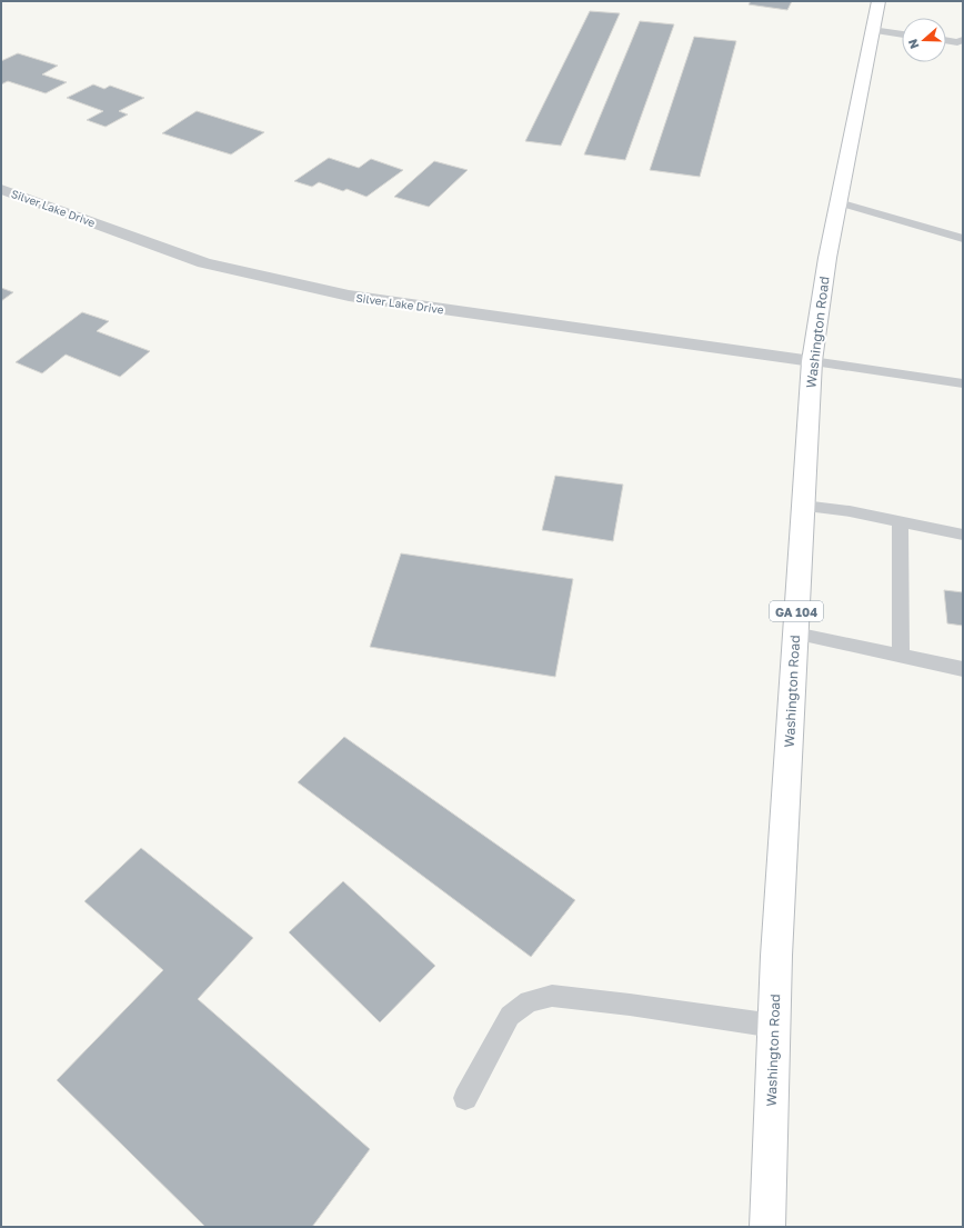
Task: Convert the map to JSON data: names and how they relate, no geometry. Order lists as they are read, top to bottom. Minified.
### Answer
{"streets":{"main road":["Washington Road","GA 104"],"street":["Silver Lake Drive"]},"crossings":[["Silver Lake Drive","Washington Road"]],"north":"left"}
